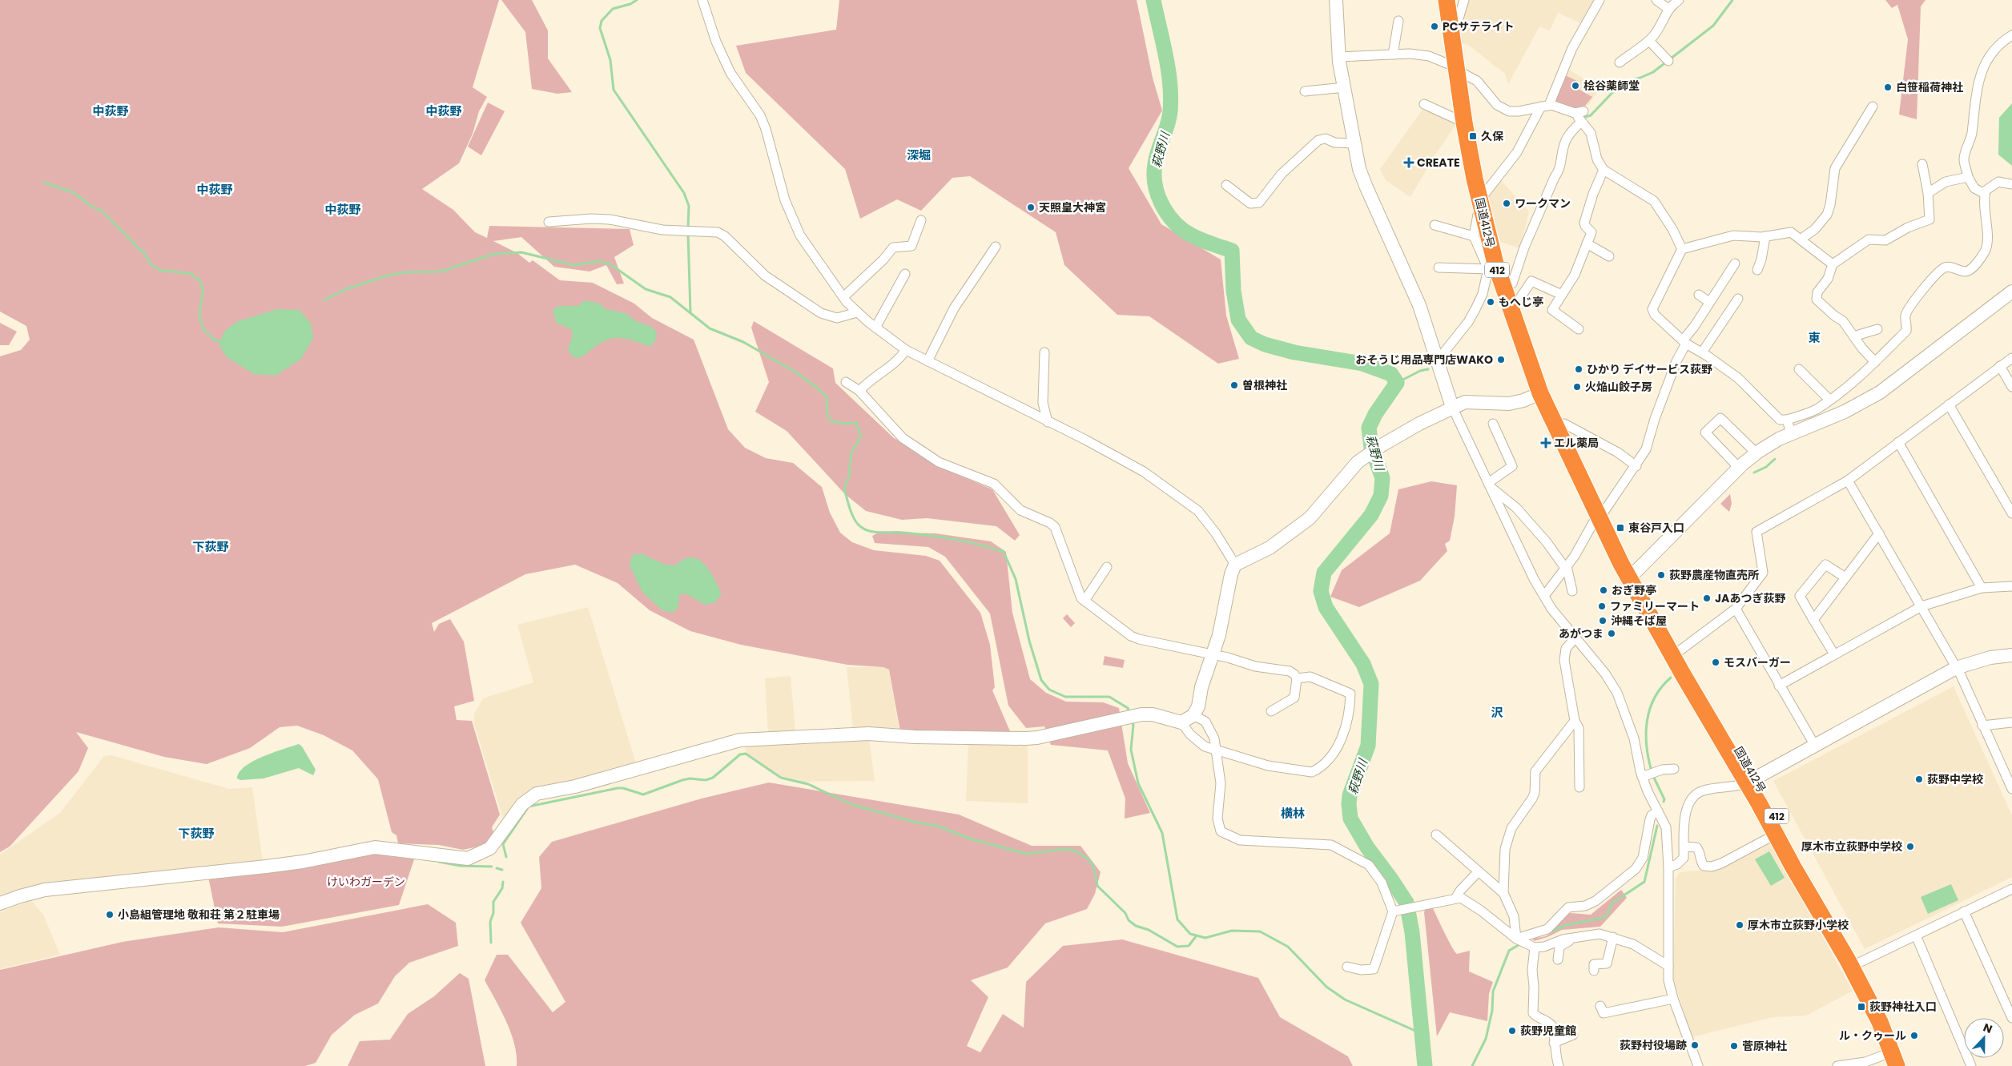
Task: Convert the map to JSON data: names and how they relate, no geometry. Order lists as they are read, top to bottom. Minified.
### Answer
{"streets":{"highway":["国道412号","412"]},"districts":["中荻野","中荻野","深堀","中荻野","中荻野","東","下荻野","沢","横林","下荻野"],"water":["萩野川"],"parks":["けいわガーデン"],"places":{"other":["PCサテライト","桧谷薬師堂","白笹稲荷神社","ワークマン","天照皇大神宮","もへじ亭","おそうじ用品専門店WAKO","ひかり デイサービス荻野","曽根神社","火焔山餃子房","荻野農産物直売所","おぎ野亭","JAあつぎ荻野","ファミリーマート","沖縄そば屋","あがつま","モスバーガー","荻野中学校","厚木市立荻野中学校","小島組管理地 敬和荘 第２駐車場","厚木市立荻野小学校","荻野児童館","ル・クゥール","荻野村役場跡","菅原神社"],"transit":["久保","東谷戸入口","荻野神社入口"],"health":["CREATE","エル薬局"]},"north":"top"}
